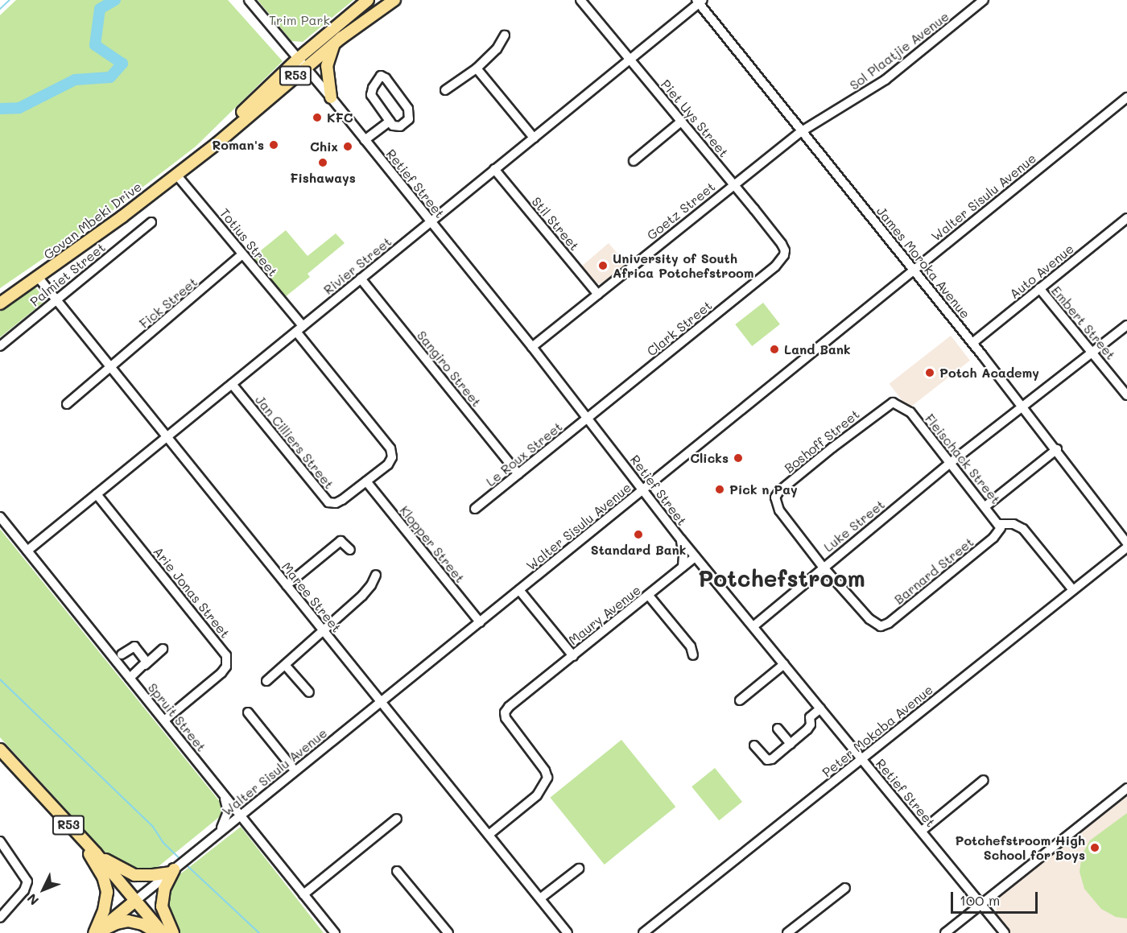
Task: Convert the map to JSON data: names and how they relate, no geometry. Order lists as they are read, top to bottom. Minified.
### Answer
{"streets":{"main road":["R53","Govan Mbeki Drive"],"street":["Sol Plaatjie Avenue","Piet Uys Street","Retief Street","Walter Sisulu Avenue","Goetz Street","Stil Street","Totius Street","James Moroka Avenue","Rivier Street","Auto Avenue","Palmiet Street","Fick Street","Embert Street","Clark Street","Sangiro Street","Boshoff Street","Jan Cilliers Street","Le Roux Street","Fleischack Street","Luke Street","Klopper Street","Barnard Street","Arie Jonas Street","Maree Street","Maury Avenue","Spruit Street","Peter Mokaba Avenue"]},"crossings":[["Sol Plaatjie Avenue","Goetz Street"],["Sol Plaatjie Avenue","James Moroka Avenue"],["R53","Walter Sisulu Avenue"],["Piet Uys Street","Goetz Street"],["Piet Uys Street","Rivier Street"],["Piet Uys Street","Clark Street"],["Retief Street","Walter Sisulu Avenue"],["Retief Street","Goetz Street"],["Retief Street","Govan Mbeki Drive"],["Retief Street","Rivier Street"],["Retief Street","Clark Street"],["Retief Street","Le Roux Street"],["Retief Street","Luke Street"],["Retief Street","Maury Avenue"],["Retief Street","Peter Mokaba Avenue"],["Walter Sisulu Avenue","James Moroka Avenue"],["Walter Sisulu Avenue","Klopper Street"],["Walter Sisulu Avenue","Maree Street"],["Walter Sisulu Avenue","Maury Avenue"],["Walter Sisulu Avenue","Spruit Street"],["Goetz Street","Stil Street"],["Goetz Street","James Moroka Avenue"],["Govan Mbeki Drive","Totius Street"],["Govan Mbeki Drive","Maree Street"],["Stil Street","Rivier Street"],["Totius Street","Rivier Street"],["Totius Street","Fick Street"],["Totius Street","Jan Cilliers Street"],["Totius Street","Klopper Street"],["James Moroka Avenue","Rivier Street"],["James Moroka Avenue","Auto Avenue"],["James Moroka Avenue","Luke Street"],["Rivier Street","Sangiro Street"],["Rivier Street","Jan Cilliers Street"],["Rivier Street","Arie Jonas Street"],["Rivier Street","Maree Street"],["Rivier Street","Spruit Street"],["Auto Avenue","Embert Street"],["Palmiet Street","Maree Street"],["Fick Street","Maree Street"],["Embert Street","Luke Street"],["Clark Street","Le Roux Street"],["Sangiro Street","Le Roux Street"],["Boshoff Street","Fleischack Street"],["Boshoff Street","Luke Street"],["Boshoff Street","Barnard Street"],["Jan Cilliers Street","Klopper Street"],["Fleischack Street","Luke Street"],["Fleischack Street","Barnard Street"],["Luke Street","Barnard Street"],["Arie Jonas Street","Spruit Street"]],"districts":["Potchefstroom"],"parks":["Trim Park"],"places":["KFC","Roman's","Chix","Fishaways","University of South Africa Potchefstroom","Land Bank","Potch Academy","Clicks","Pick n Pay","Standard Bank","Potchefstroom High School for Boys"],"scale_bar":"100 m","north":"bottom left"}
